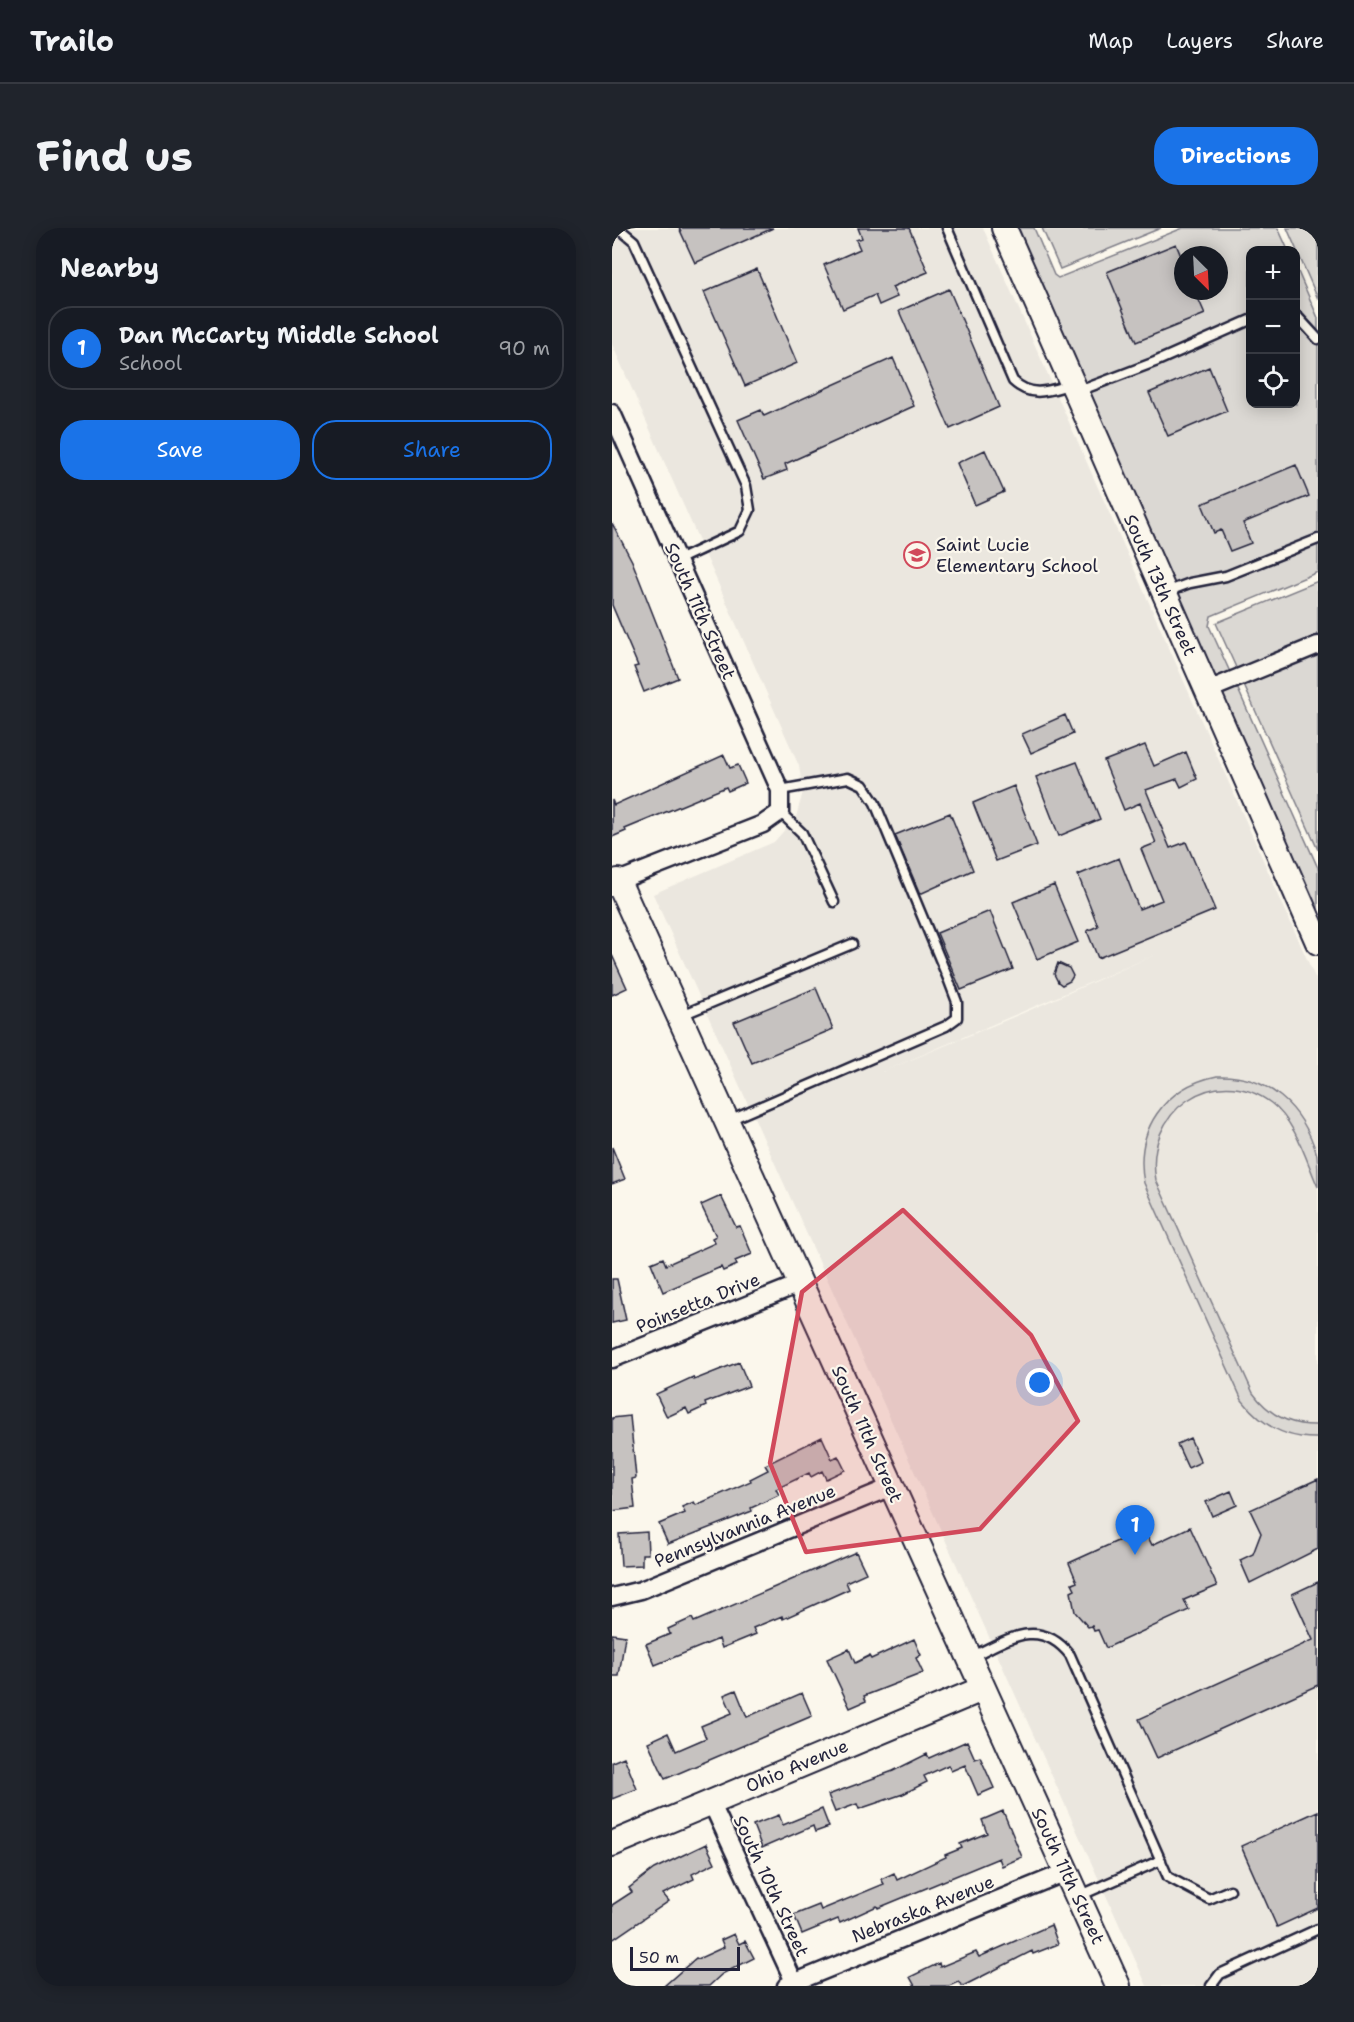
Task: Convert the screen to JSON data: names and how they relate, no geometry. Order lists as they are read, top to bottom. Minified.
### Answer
{"streets":{"street":["South 13th Street","South 11th Street","Poinsetta Drive","Pennsylvannia Avenue","Ohio Avenue","South 10th Street","Nebraska Avenue"]},"crossings":[["South 11th Street","Poinsetta Drive"],["South 11th Street","Pennsylvannia Avenue"],["South 11th Street","Ohio Avenue"],["South 11th Street","Nebraska Avenue"],["Ohio Avenue","South 10th Street"],["South 10th Street","Nebraska Avenue"]],"places":{"school or university":["Saint Lucie Elementary School"]},"scale_bar":"50 m","north":"bottom right","page":{"header":"Trailo","nav":["Map","Layers","Share"],"buttons":["Directions",["Save","Share"]],"title":"Find us","heading":"Nearby","map_buttons":["+","−"],"list":[{"mark":"1","name":"Dan McCarty Middle School","note":"School","value":"90 m"}],"pins":"1","scale":"50 m"}}
